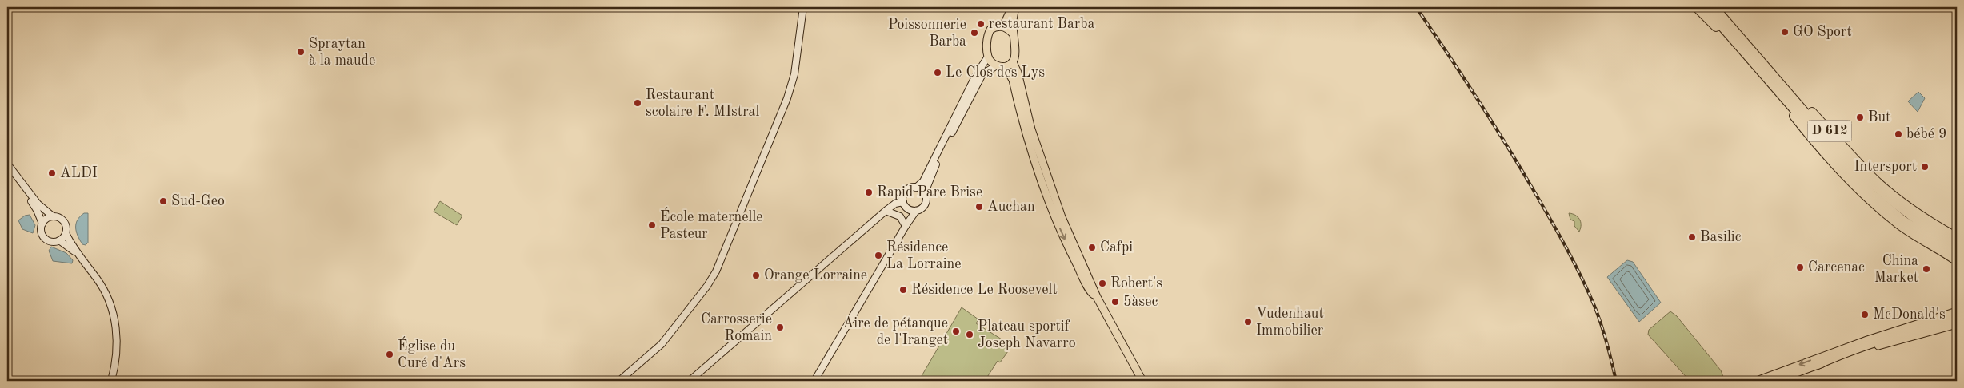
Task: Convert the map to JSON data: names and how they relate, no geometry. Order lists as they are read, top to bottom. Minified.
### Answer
{"streets":{"highway":["D 612"]},"places":["restaurant Barba","GO Sport","Poissonnerie Barba","Spraytan à la maude","Le Clos des Lys","Restaurant scolaire F. MIstral","But","bébé 9","Intersport","ALDI","Rapid Pare Brise","Sud-Geo","Auchan","École maternelle Pasteur","Basilic","Cafpi","Résidence La Lorraine","Carcenac","China Market","Orange Lorraine","Robert's","Résidence Le Roosevelt","5àsec","McDonald's","Vudenhaut Immobilier","Carrosserie Romain","Aire de pétanque de l'Iranget","Plateau sportif Joseph Navarro","Église du Curé d'Ars"]}
